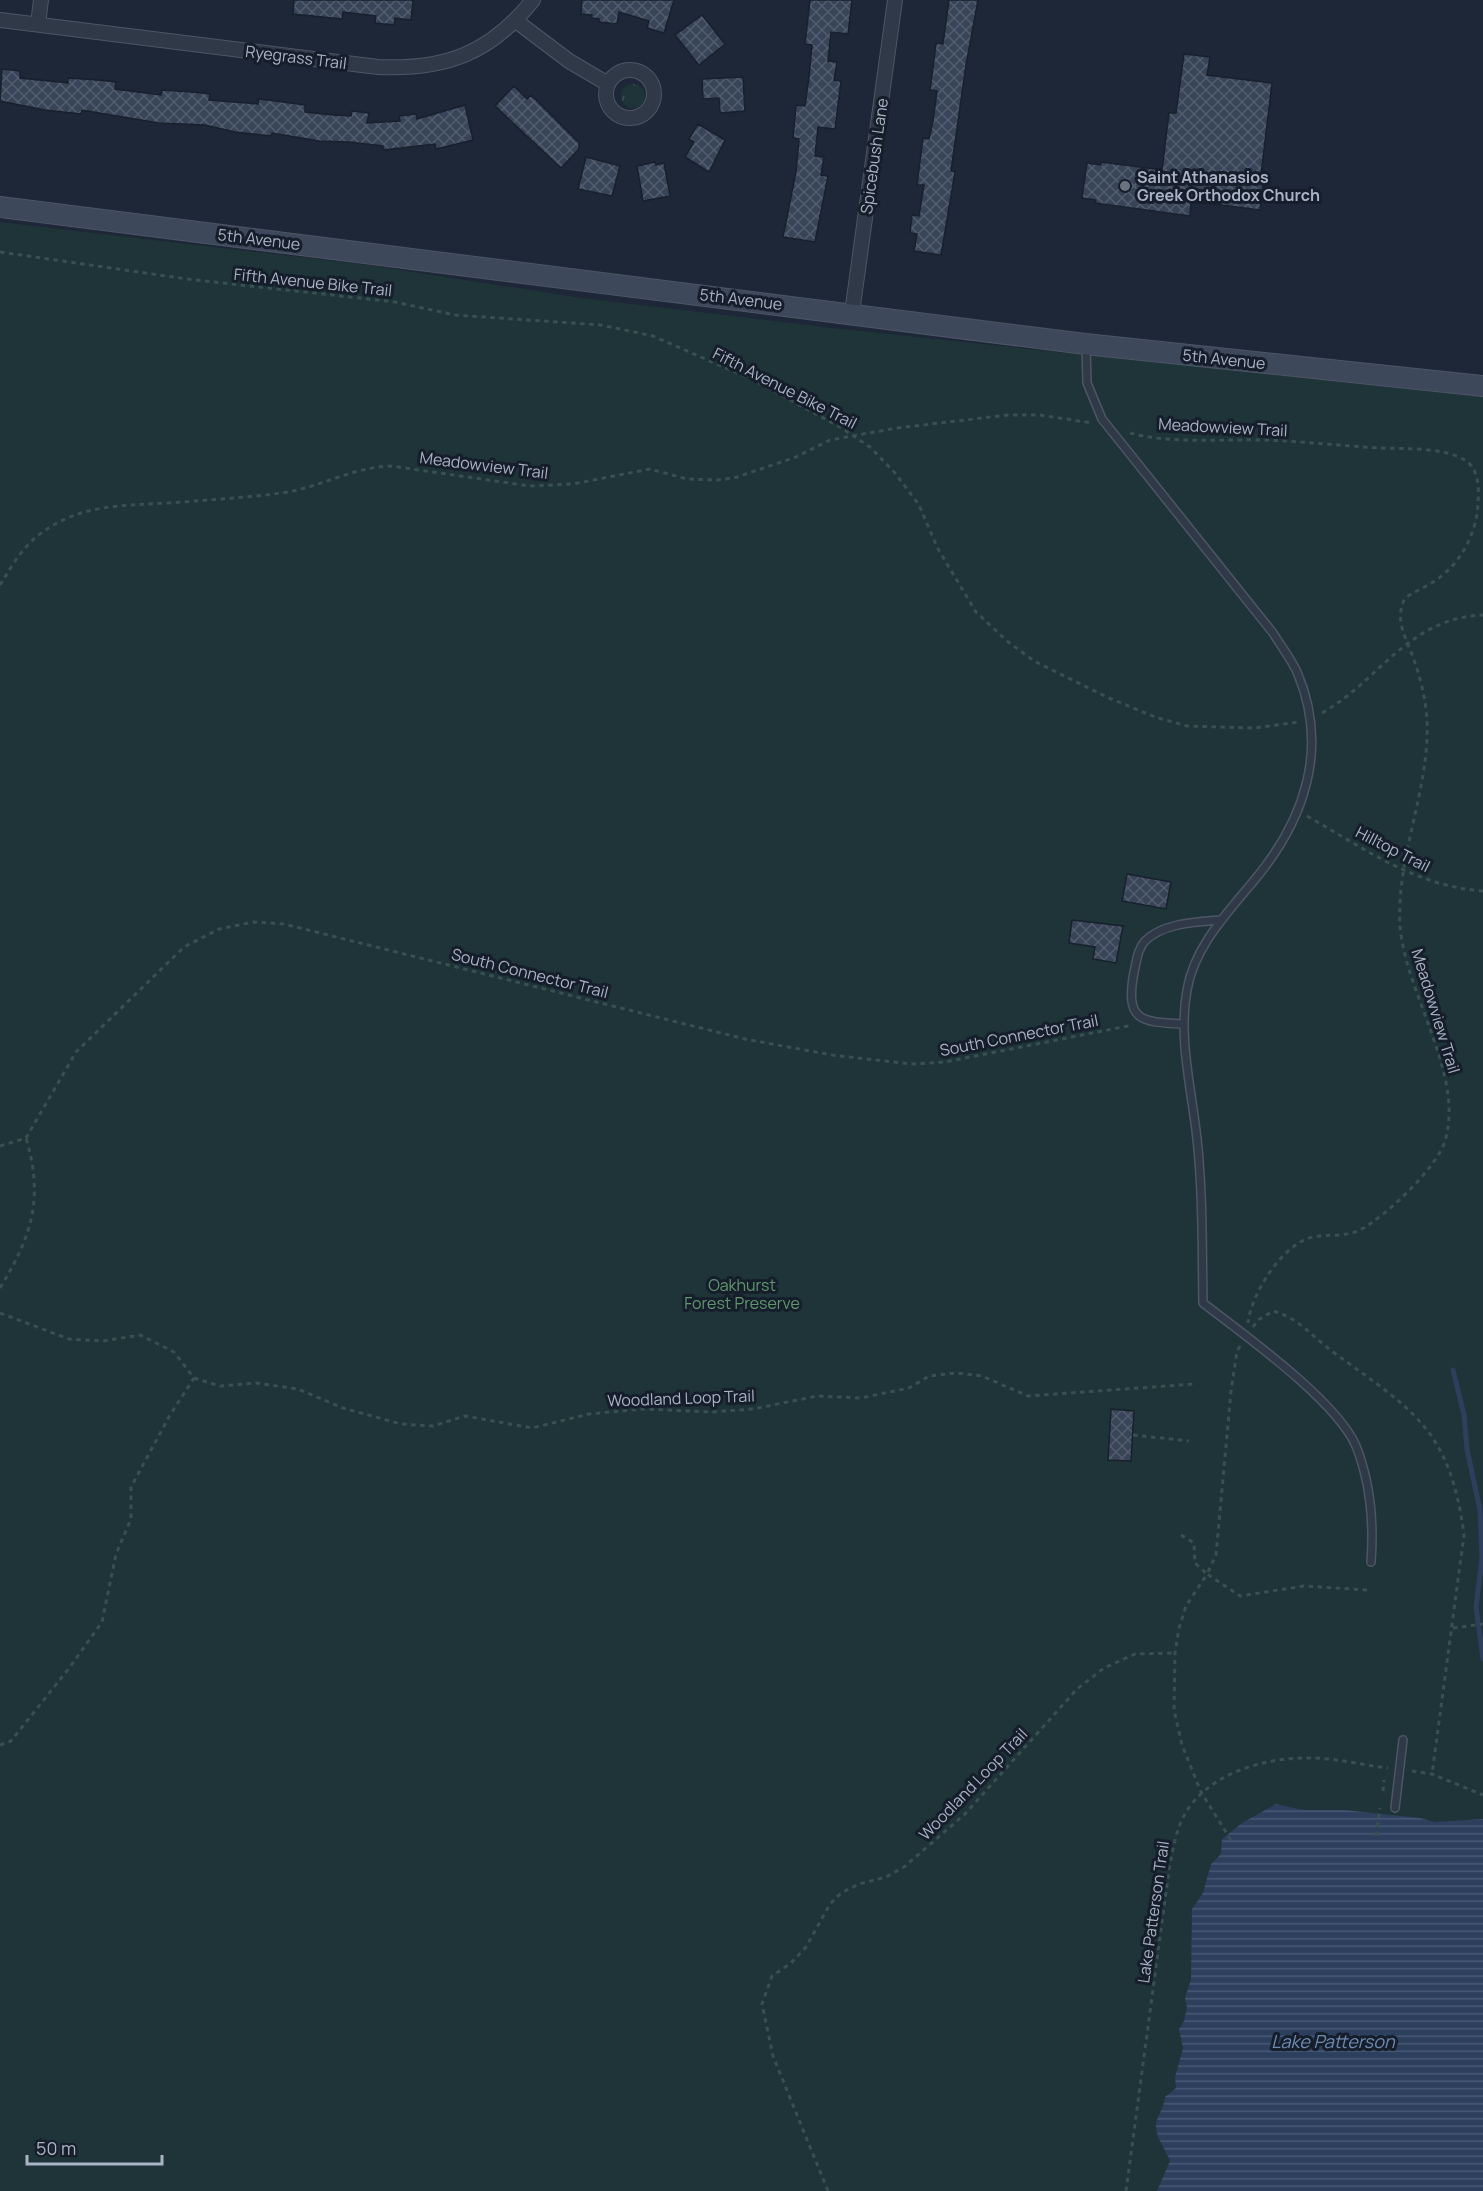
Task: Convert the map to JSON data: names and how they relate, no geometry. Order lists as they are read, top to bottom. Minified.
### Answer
{"streets":{"street":["Ryegrass Trail","Spicebush Lane","5th Avenue"],"path":["Fifth Avenue Bike Trail","Meadowview Trail","Hilltop Trail","South Connector Trail","Woodland Loop Trail","Lake Patterson Trail"]},"crossings":[["Spicebush Lane","5th Avenue"],["Fifth Avenue Bike Trail","Meadowview Trail"],["Meadowview Trail","Hilltop Trail"]],"water":["Lake Patterson"],"parks":["Oakhurst Forest Preserve"],"places":["Saint Athanasios Greek Orthodox Church"],"scale_bar":"50 m"}
